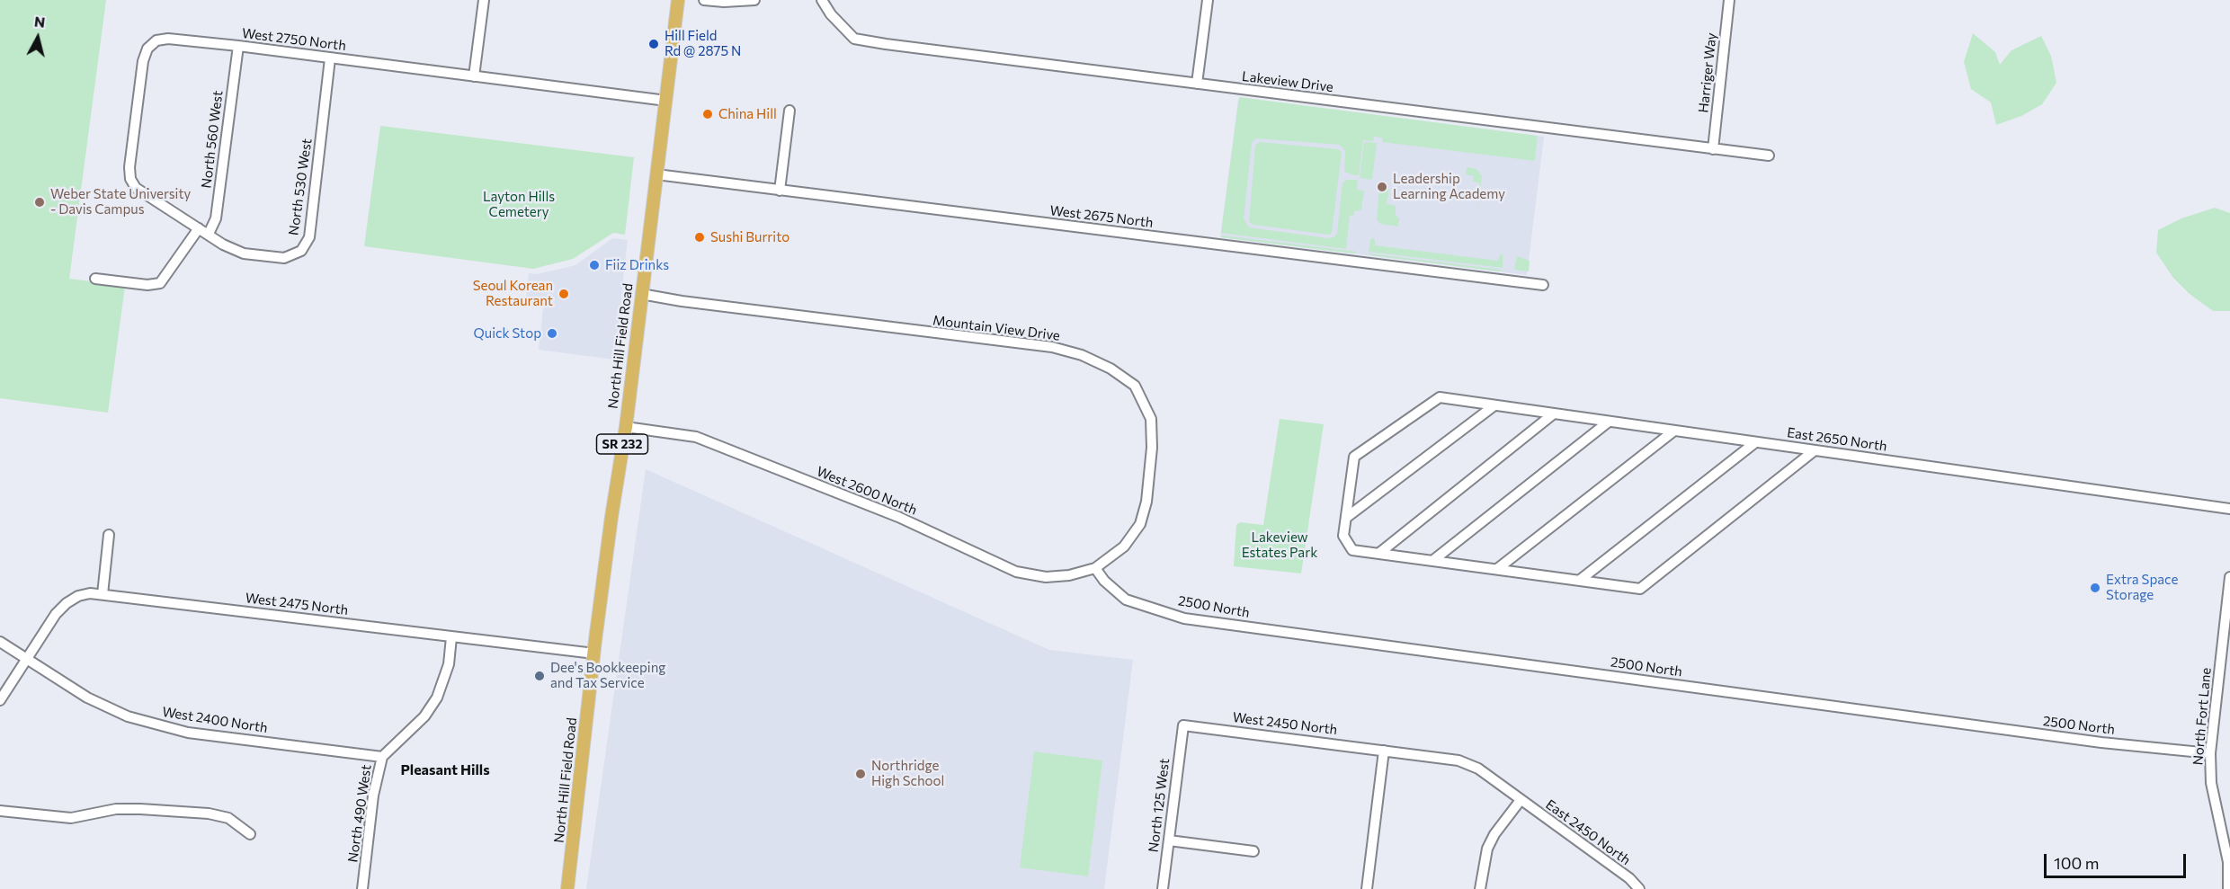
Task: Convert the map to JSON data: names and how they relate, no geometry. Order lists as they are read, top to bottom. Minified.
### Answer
{"streets":{"main road":["North Hill Field Road","SR 232"],"street":["West 2750 North","Harriger Way","Lakeview Drive","North 560 West","North 530 West","West 2675 North","Mountain View Drive","East 2650 North","West 2600 North","West 2475 North","2500 North","North Fort Lane","West 2400 North","West 2450 North","North 125 West","North 490 West","East 2450 North"]},"crossings":[["West 2750 North","North 560 West"],["West 2750 North","North 530 West"],["West 2750 North","North Hill Field Road"],["Harriger Way","Lakeview Drive"],["North 560 West","North 530 West"],["West 2675 North","North Hill Field Road"],["Mountain View Drive","North Hill Field Road"],["Mountain View Drive","West 2600 North"],["Mountain View Drive","2500 North"],["North Hill Field Road","West 2600 North"],["North Hill Field Road","West 2475 North"],["West 2600 North","2500 North"],["West 2475 North","West 2400 North"],["West 2475 North","North 490 West"],["2500 North","North Fort Lane"],["West 2400 North","North 490 West"],["West 2450 North","North 125 West"],["West 2450 North","East 2450 North"]],"districts":["Pleasant Hills"],"parks":["Layton Hills Cemetery","Lakeview Estates Park"],"places":["Hill Field Rd @ 2875 N","China Hill","Leadership Learning Academy","Weber State University - Davis Campus","Sushi Burrito","Fiiz Drinks","Seoul Korean Restaurant","Quick Stop","Extra Space Storage","Dee's Bookkeeping and Tax Service","Northridge High School"],"scale_bar":"100 m","north":"top"}
